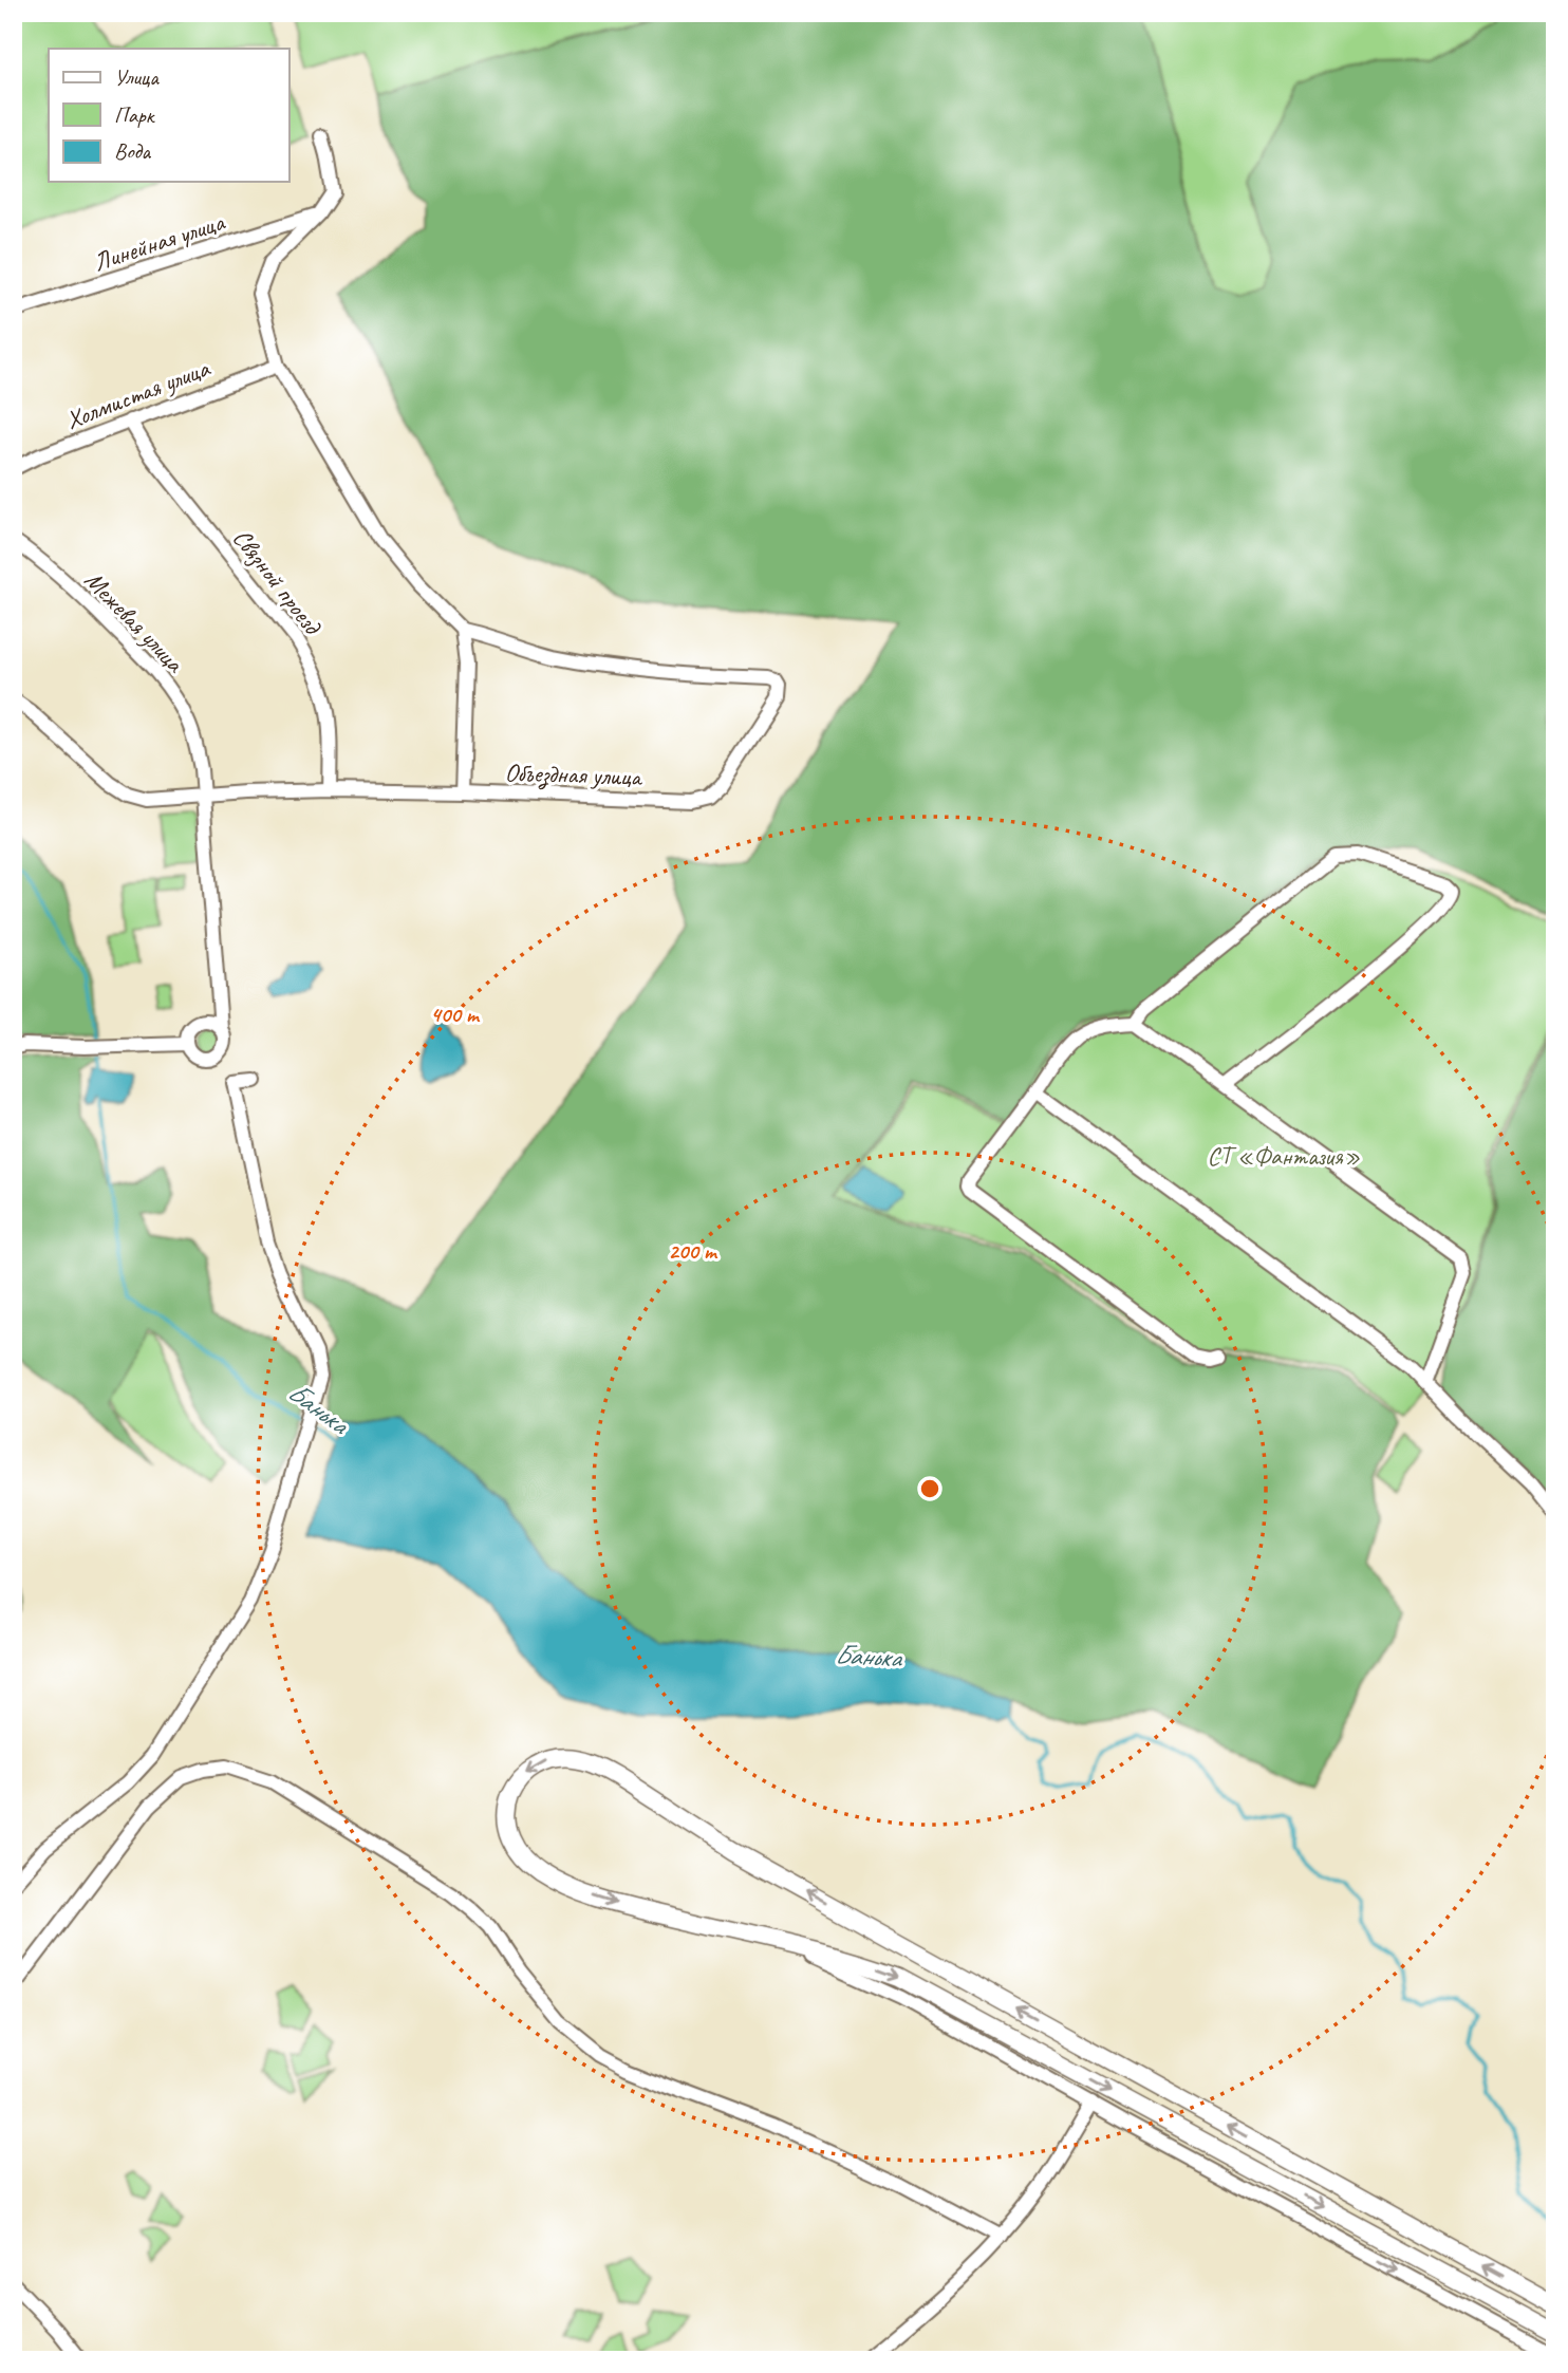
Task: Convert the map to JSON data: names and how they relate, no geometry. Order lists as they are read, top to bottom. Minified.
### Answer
{"streets":{"street":["Линейная улица","Холмистая улица","Связной проезд","Межевая улица","Объездная улица"]},"crossings":[["Холмистая улица","Связной проезд"],["Связной проезд","Объездная улица"],["Межевая улица","Объездная улица"]],"water":["Банька"],"parks":["СТ «Фантазия»"],"legend":["Улица","Парк","Вода"],"rings":["400 m","200 m"]}
